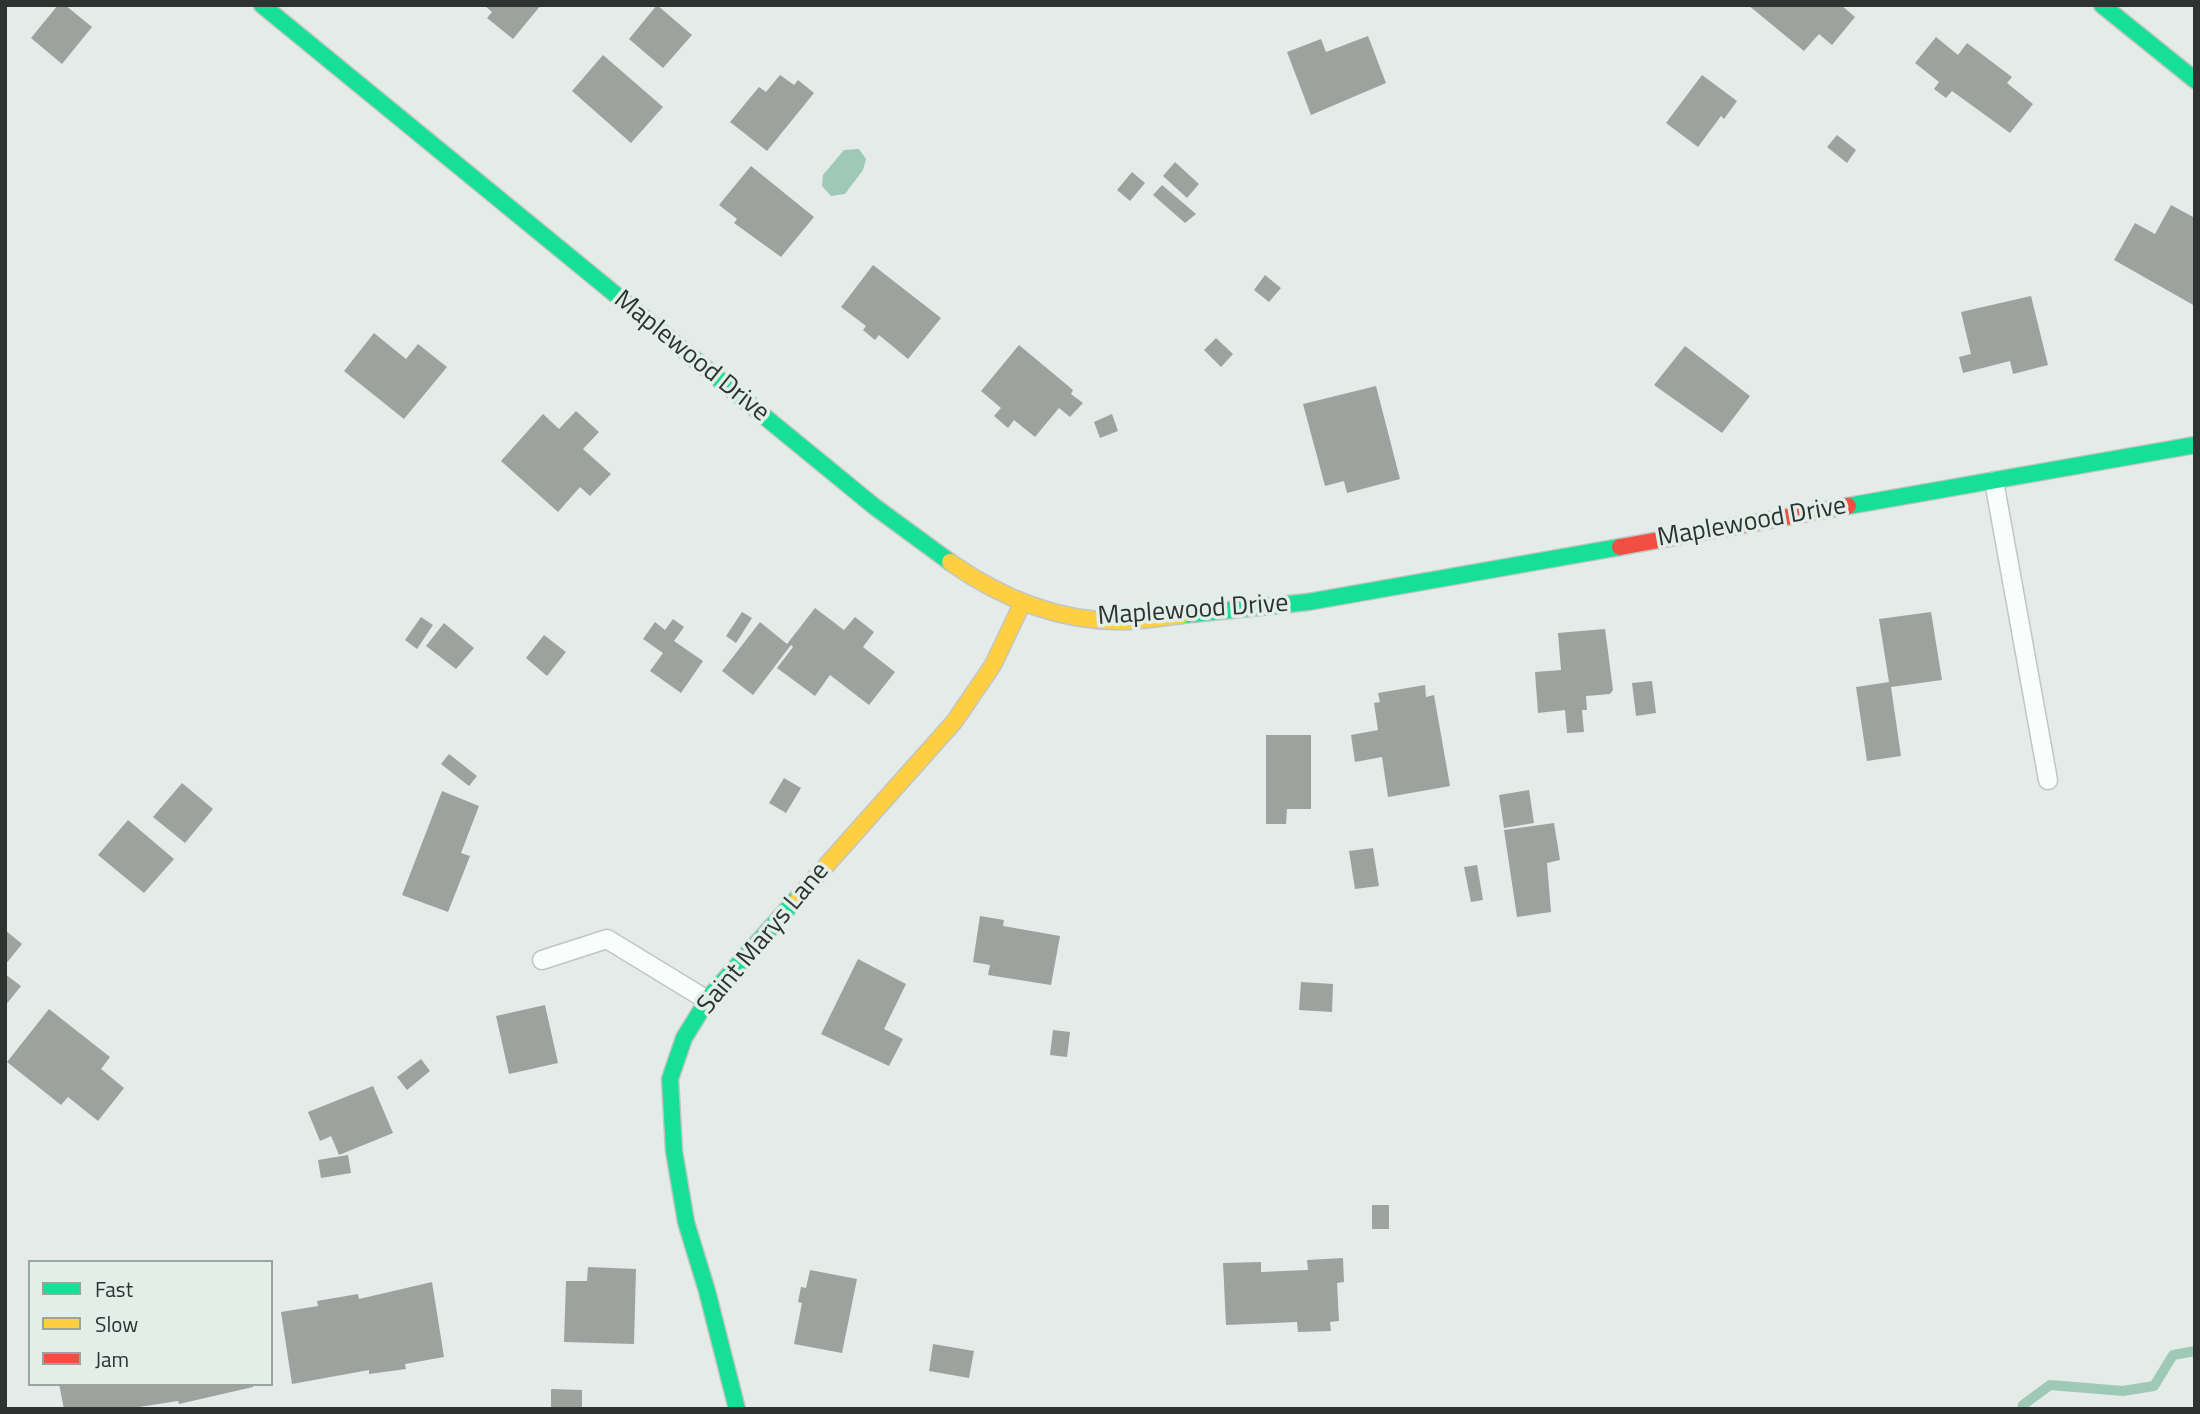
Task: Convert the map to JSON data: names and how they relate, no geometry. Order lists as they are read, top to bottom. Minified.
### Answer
{"streets":{"street":["Maplewood Drive","Saint Marys Lane"]},"crossings":[["Maplewood Drive","Saint Marys Lane"]],"legend":["Fast","Slow","Jam"]}
